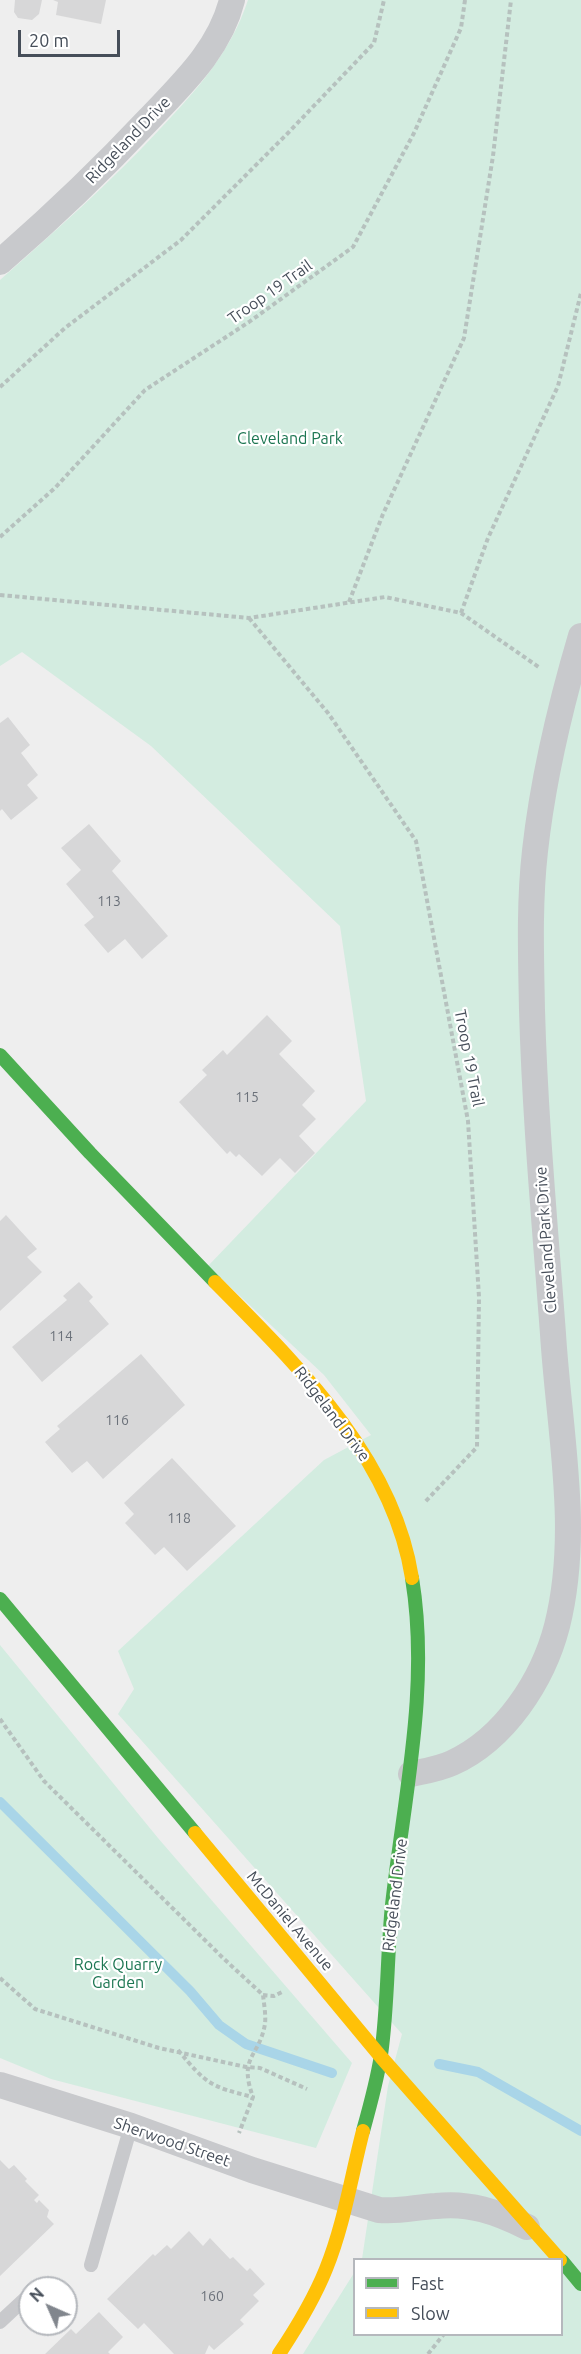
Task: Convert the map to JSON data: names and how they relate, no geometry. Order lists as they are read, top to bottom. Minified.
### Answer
{"streets":{"street":["Ridgeland Drive","Cleveland Park Drive","McDaniel Avenue","Sherwood Street"],"path":["Troop 19 Trail"]},"crossings":[["Ridgeland Drive","Troop 19 Trail"],["Ridgeland Drive","Cleveland Park Drive"],["Ridgeland Drive","McDaniel Avenue"],["Ridgeland Drive","Sherwood Street"]],"parks":["Cleveland Park","Rock Quarry Garden"],"house_numbers":["113","115","114","116","118","160"],"legend":["Fast","Slow"],"scale_bar":"20 m","north":"top left"}
